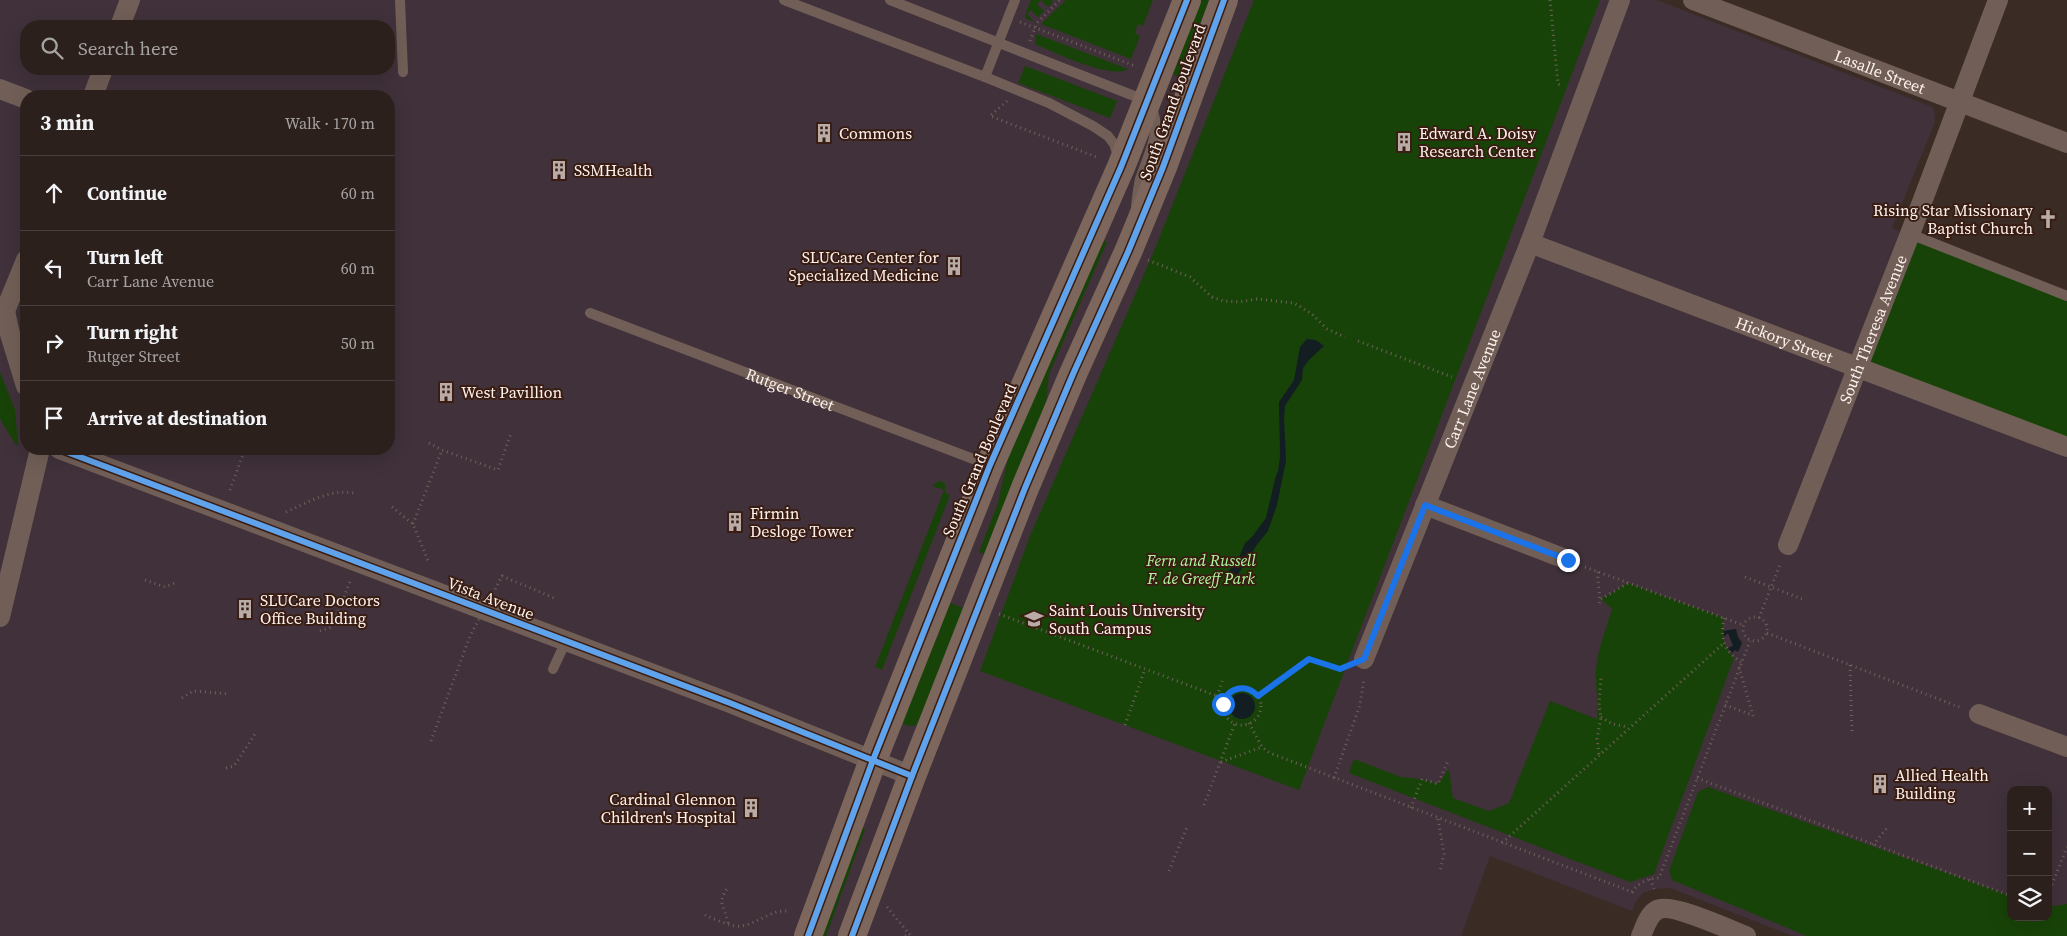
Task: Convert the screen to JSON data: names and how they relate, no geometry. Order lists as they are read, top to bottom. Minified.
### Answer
{"streets":{"main road":["South Grand Boulevard"],"street":["Lasalle Street","South Theresa Avenue","Hickory Street","Carr Lane Avenue","Vista Avenue"],"lane":["Rutger Street"]},"crossings":[["Lasalle Street","South Theresa Avenue"],["South Grand Boulevard","Rutger Street"],["South Grand Boulevard","Vista Avenue"],["South Theresa Avenue","Hickory Street"],["Hickory Street","Carr Lane Avenue"]],"parks":["Fern and Russell F. de Greeff Park"],"places":{"building":["Commons","Edward A. Doisy Research Center","SSMHealth","SLUCare Center for Specialized Medicine","West Pavillion","Firmin Desloge Tower","SLUCare Doctors Office Building","Allied Health Building","Cardinal Glennon Children's Hospital"],"church":["Rising Star Missionary Baptist Church"],"school or university":["Saint Louis University South Campus"]},"page":{"search":"Search here","heading":["3 min","Walk · 170 m"],"list":[["Continue","60 m"],["Turn left","Carr Lane Avenue","60 m"],["Turn right","Rutger Street","50 m"],"Arrive at destination"],"map_buttons":["+","−"]}}
